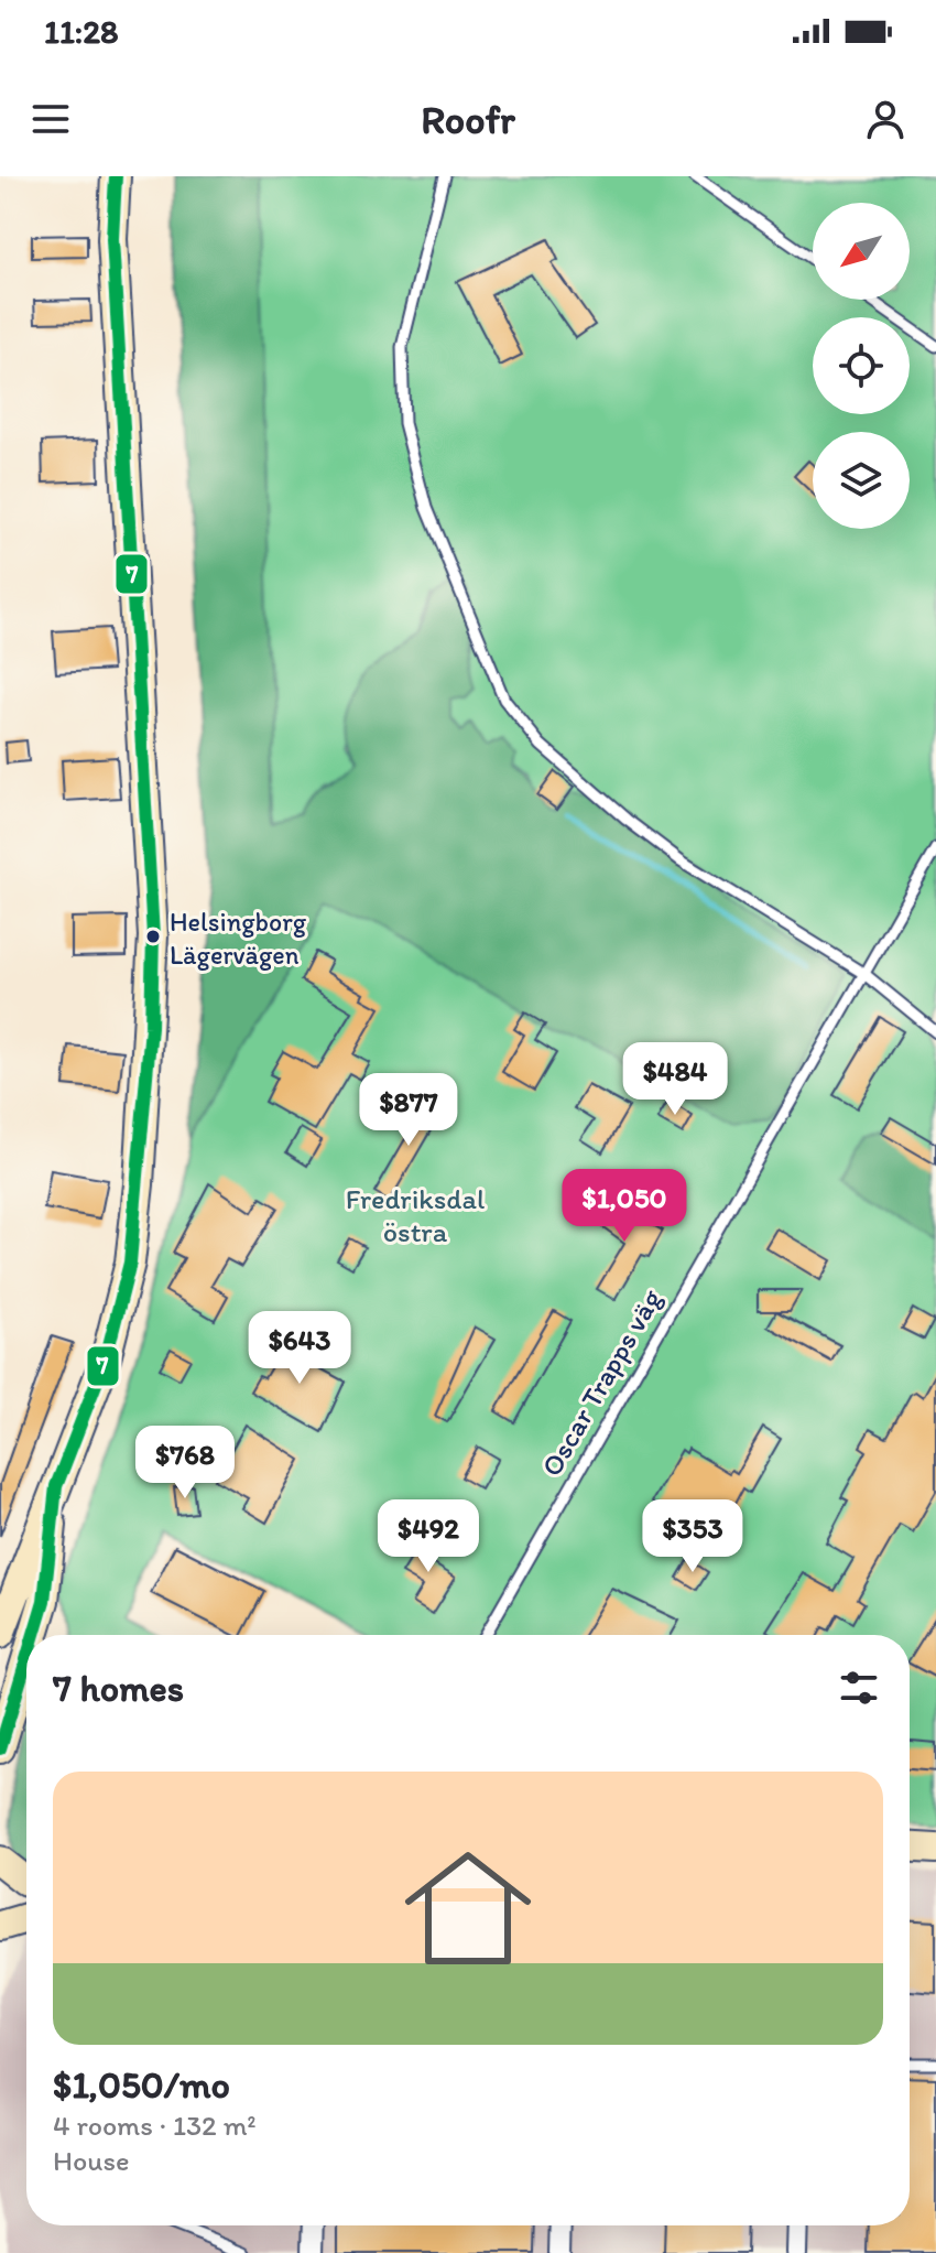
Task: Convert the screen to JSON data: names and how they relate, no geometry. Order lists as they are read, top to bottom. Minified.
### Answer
{"streets":{"lane":["Oscar Trapps väg"]},"parks":["Fredriksdal östra"],"places":["Helsingborg Lägervägen"],"lines":["transit line 7"],"north":"bottom left","page":{"status":"11:28","header":"Roofr","price":["$484","$877","$1,050","$643","$768","$492","$353"],"heading":"7 homes","list":[{"name":"$1,050/mo","note":"4 rooms · 132 m² · House"}]}}
